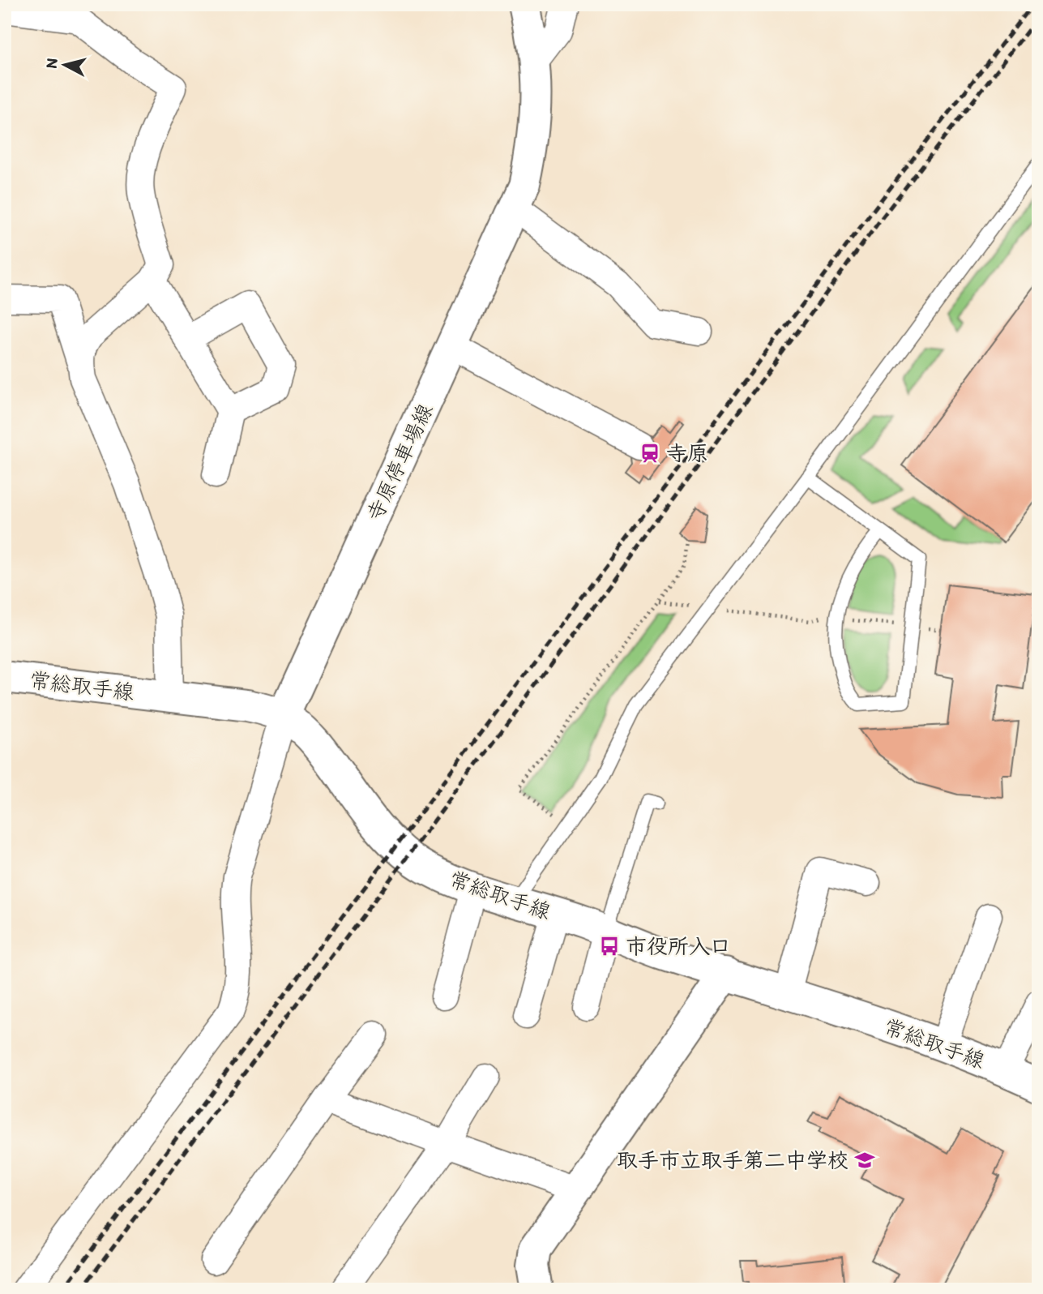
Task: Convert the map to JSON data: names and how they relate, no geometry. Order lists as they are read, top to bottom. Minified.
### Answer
{"streets":{"main road":["寺原停車場線","常総取手線"]},"crossings":[["寺原停車場線","常総取手線"]],"places":{"station":["寺原"],"bus stop":["市役所入口"],"school or university":["取手市立取手第二中学校"]},"north":"left"}
